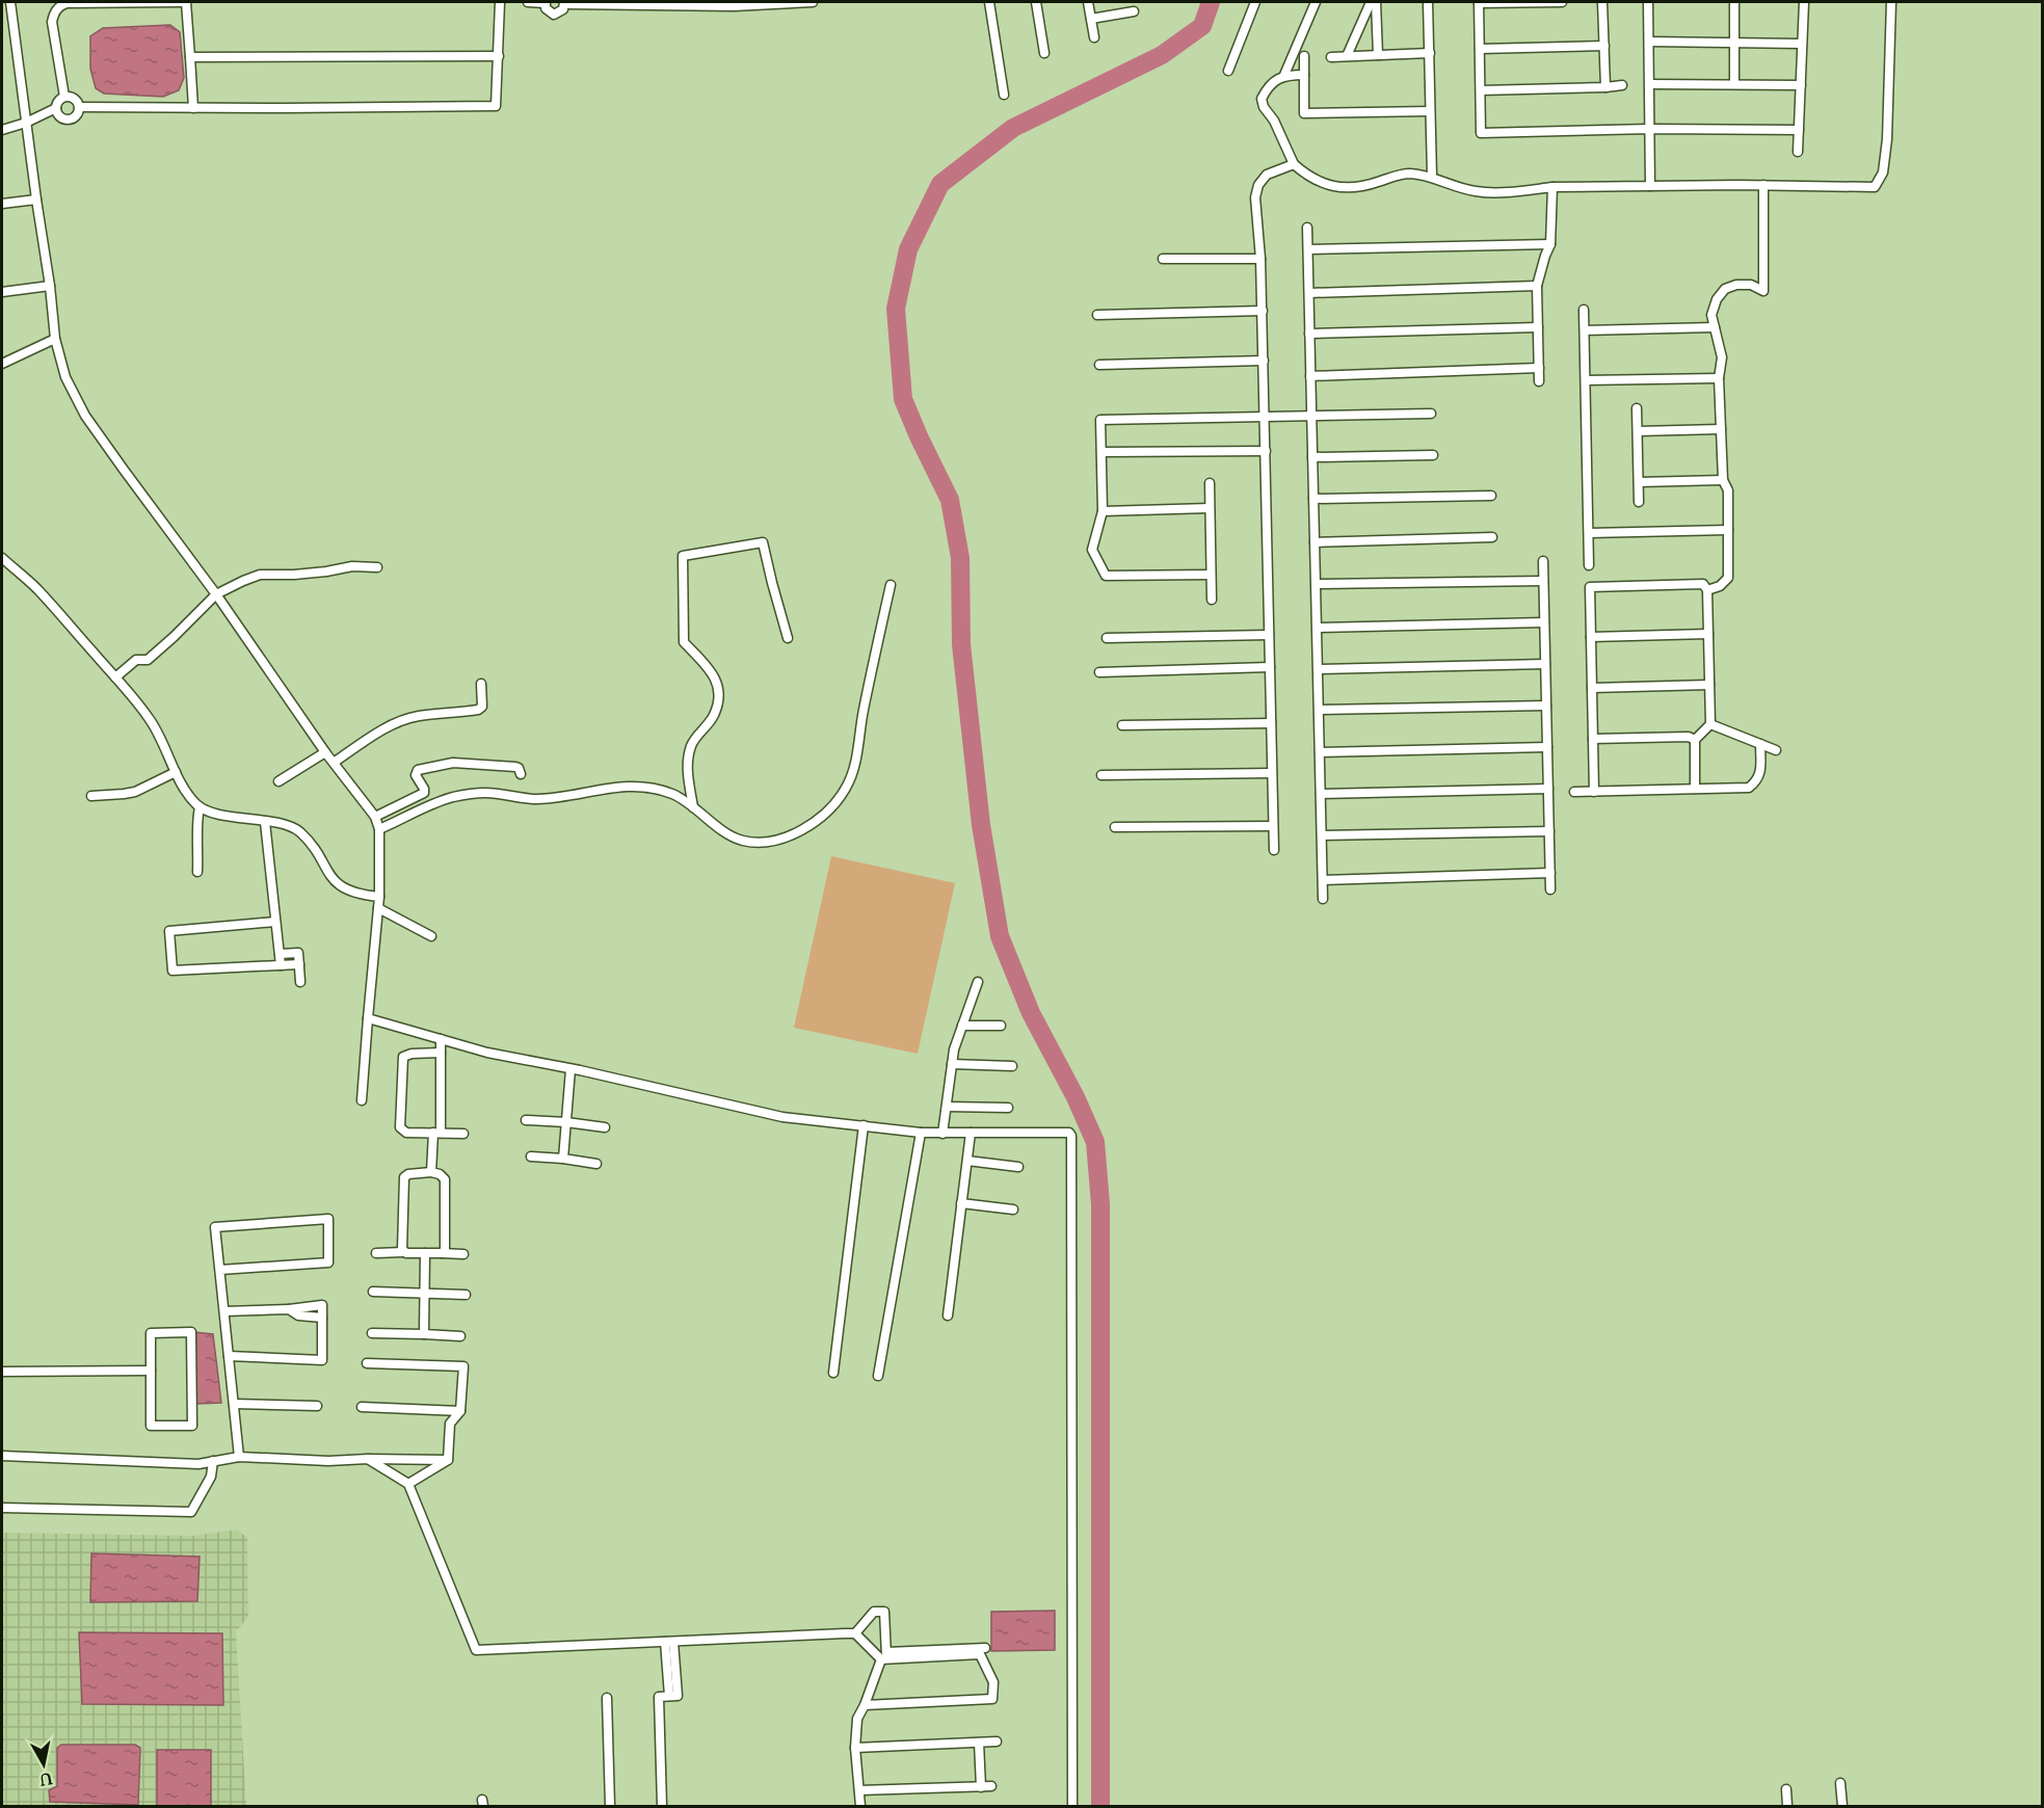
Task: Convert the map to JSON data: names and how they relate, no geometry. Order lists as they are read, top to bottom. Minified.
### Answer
{"north":"bottom"}
